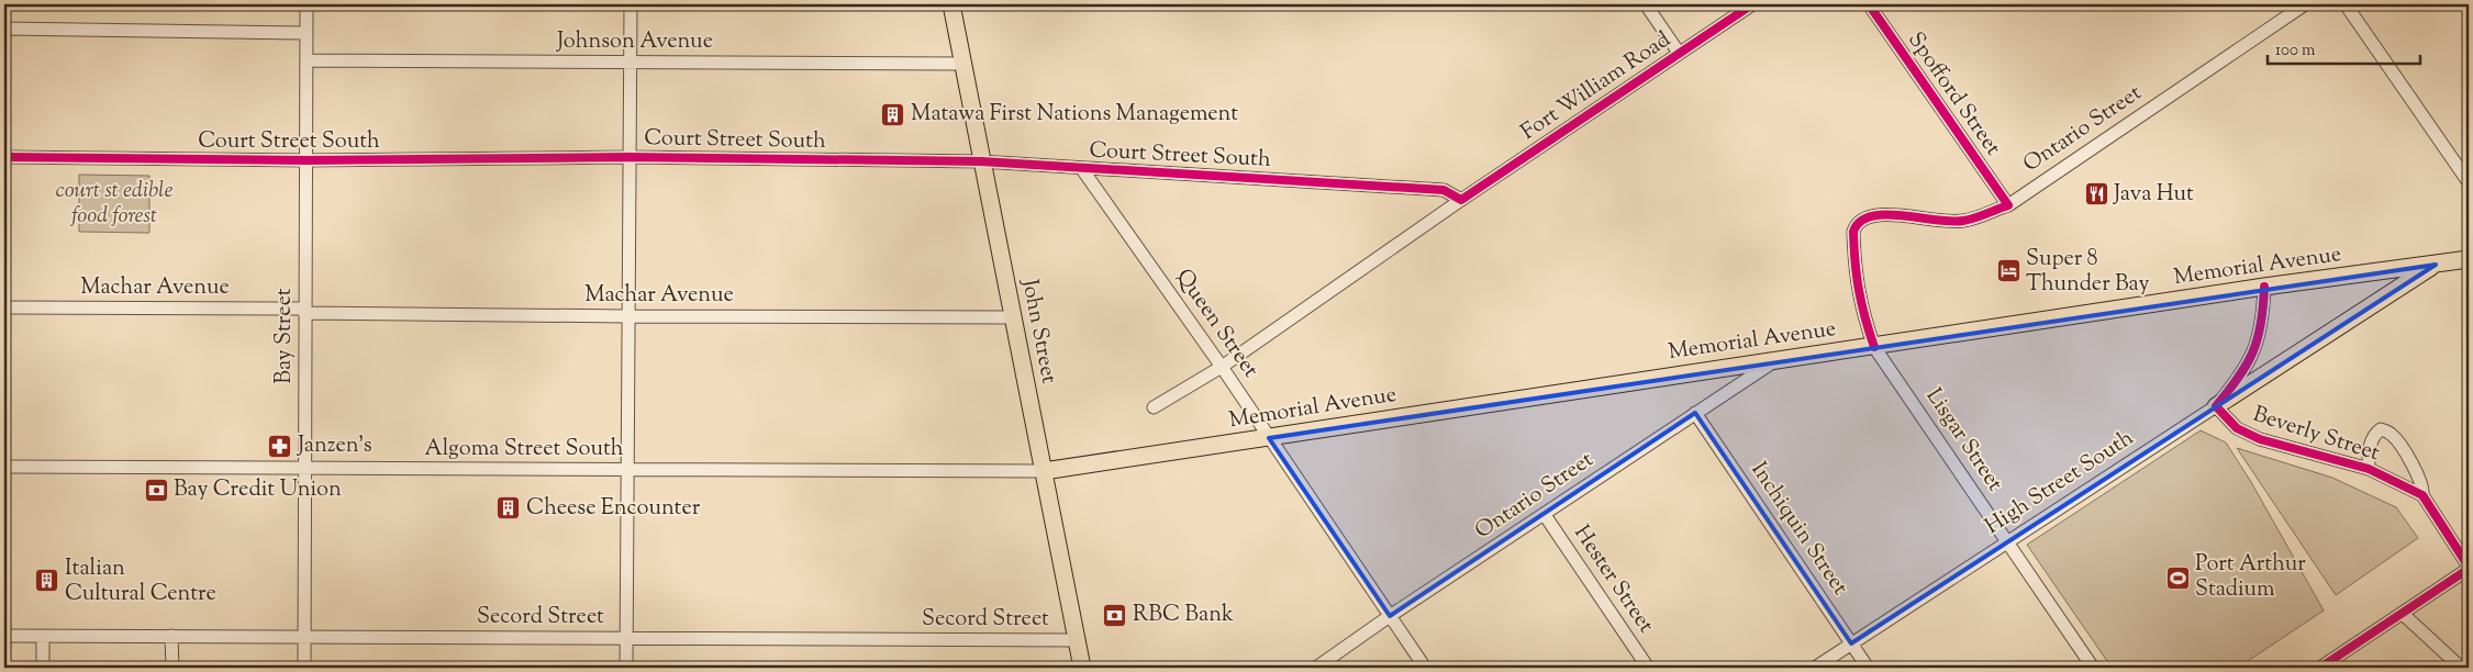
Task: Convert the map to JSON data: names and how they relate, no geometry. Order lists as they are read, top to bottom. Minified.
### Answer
{"streets":{"main road":["Memorial Avenue","John Street"],"street":["Johnson Avenue","Fort William Road","Spofford Street","Ontario Street","Court Street South","Machar Avenue","Queen Street","Bay Street","Beverly Street","Lisgar Street","Algoma Street South","High Street South","Inchiquin Street","Hester Street","Secord Street"]},"crossings":[["Johnson Avenue","John Street"],["Johnson Avenue","Bay Street"],["Fort William Road","Court Street South"],["Fort William Road","Queen Street"],["Spofford Street","Ontario Street"],["Ontario Street","Memorial Avenue"],["Ontario Street","Queen Street"],["Ontario Street","Lisgar Street"],["Ontario Street","Inchiquin Street"],["Ontario Street","Hester Street"],["Court Street South","Queen Street"],["Court Street South","John Street"],["Court Street South","Bay Street"],["Memorial Avenue","Queen Street"],["Memorial Avenue","John Street"],["Memorial Avenue","Lisgar Street"],["Memorial Avenue","Algoma Street South"],["Memorial Avenue","High Street South"],["Machar Avenue","John Street"],["Machar Avenue","Bay Street"],["John Street","Algoma Street South"],["John Street","Secord Street"],["Bay Street","Algoma Street South"],["Bay Street","Secord Street"],["Beverly Street","High Street South"],["Lisgar Street","High Street South"],["High Street South","Inchiquin Street"]],"parks":["court st edible food forest"],"places":{"building":["Matawa First Nations Management","Cheese Encounter","Italian Cultural Centre"],"restaurant":["Java Hut"],"hotel":["Super 8 Thunder Bay"],"pharmacy":["Janzen's"],"bank":["Bay Credit Union","RBC Bank"],"sports":["Port Arthur Stadium"]},"scale_bar":"100 m"}
